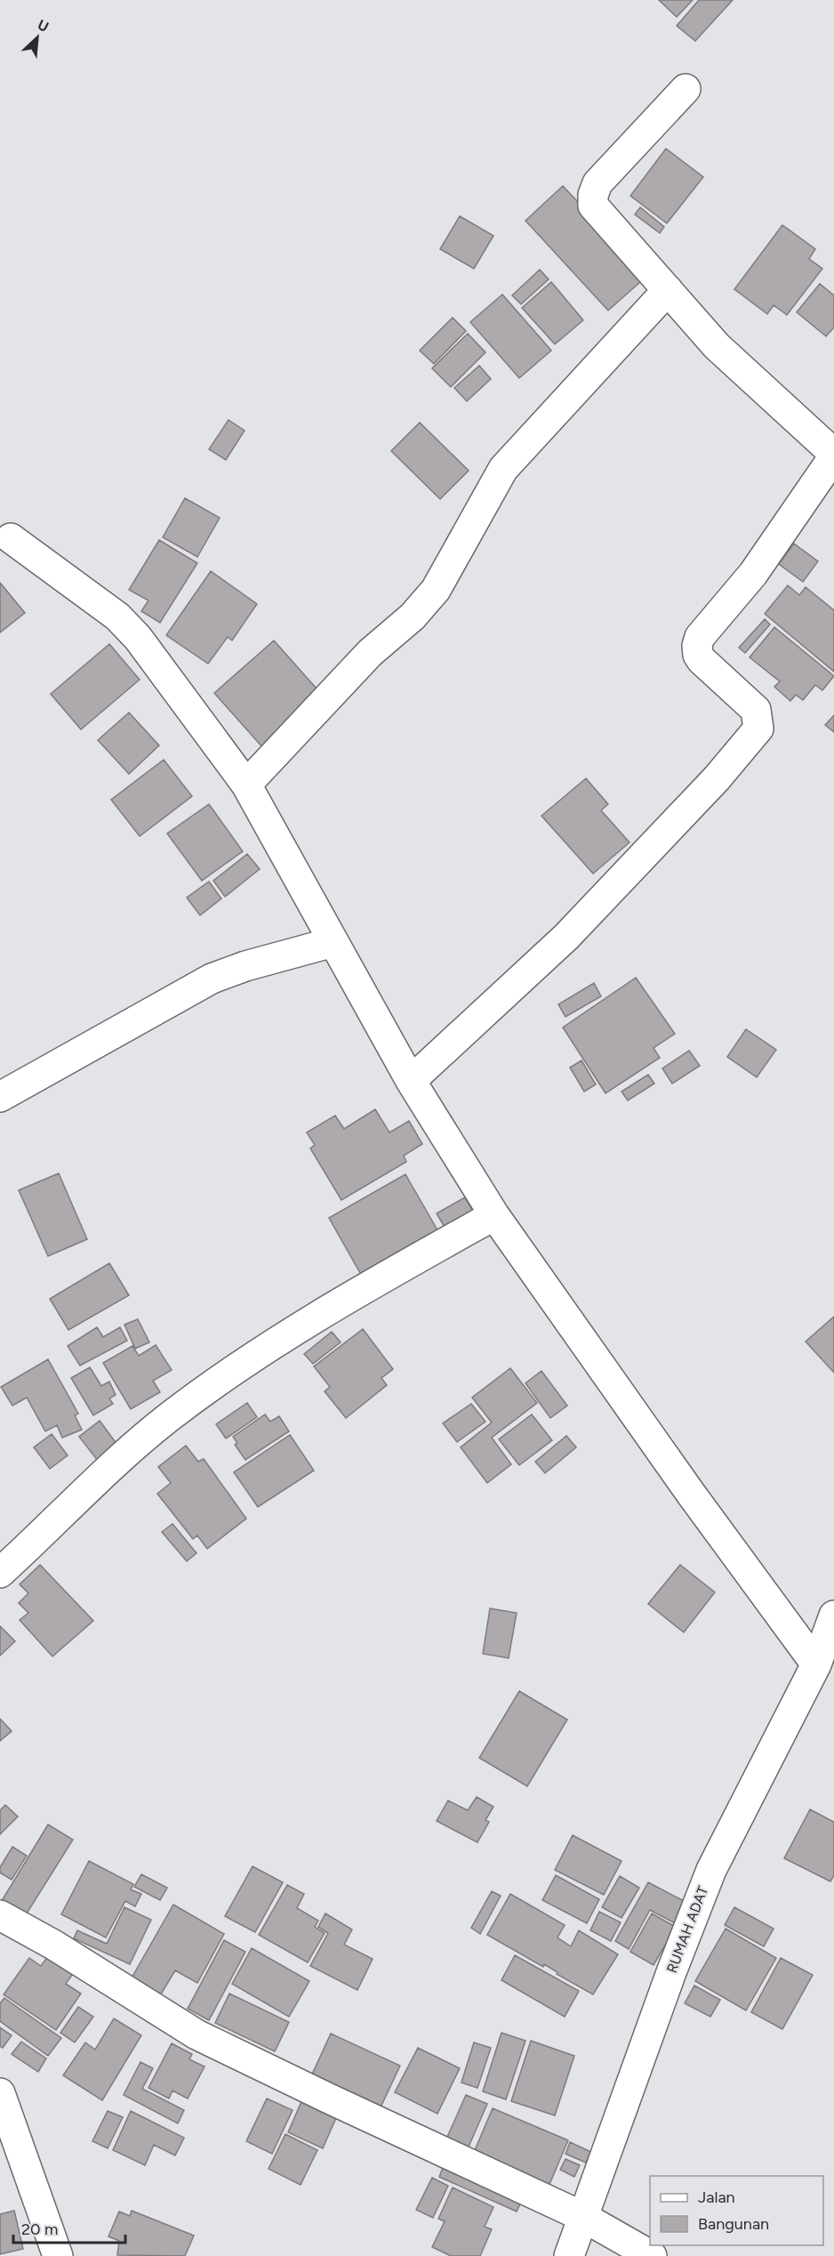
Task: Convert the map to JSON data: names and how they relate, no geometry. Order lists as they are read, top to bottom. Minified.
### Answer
{"streets":{"street":["RUMAH ADAT"]},"legend":["Jalan","Bangunan"],"scale_bar":"20 m","north":"top right"}
